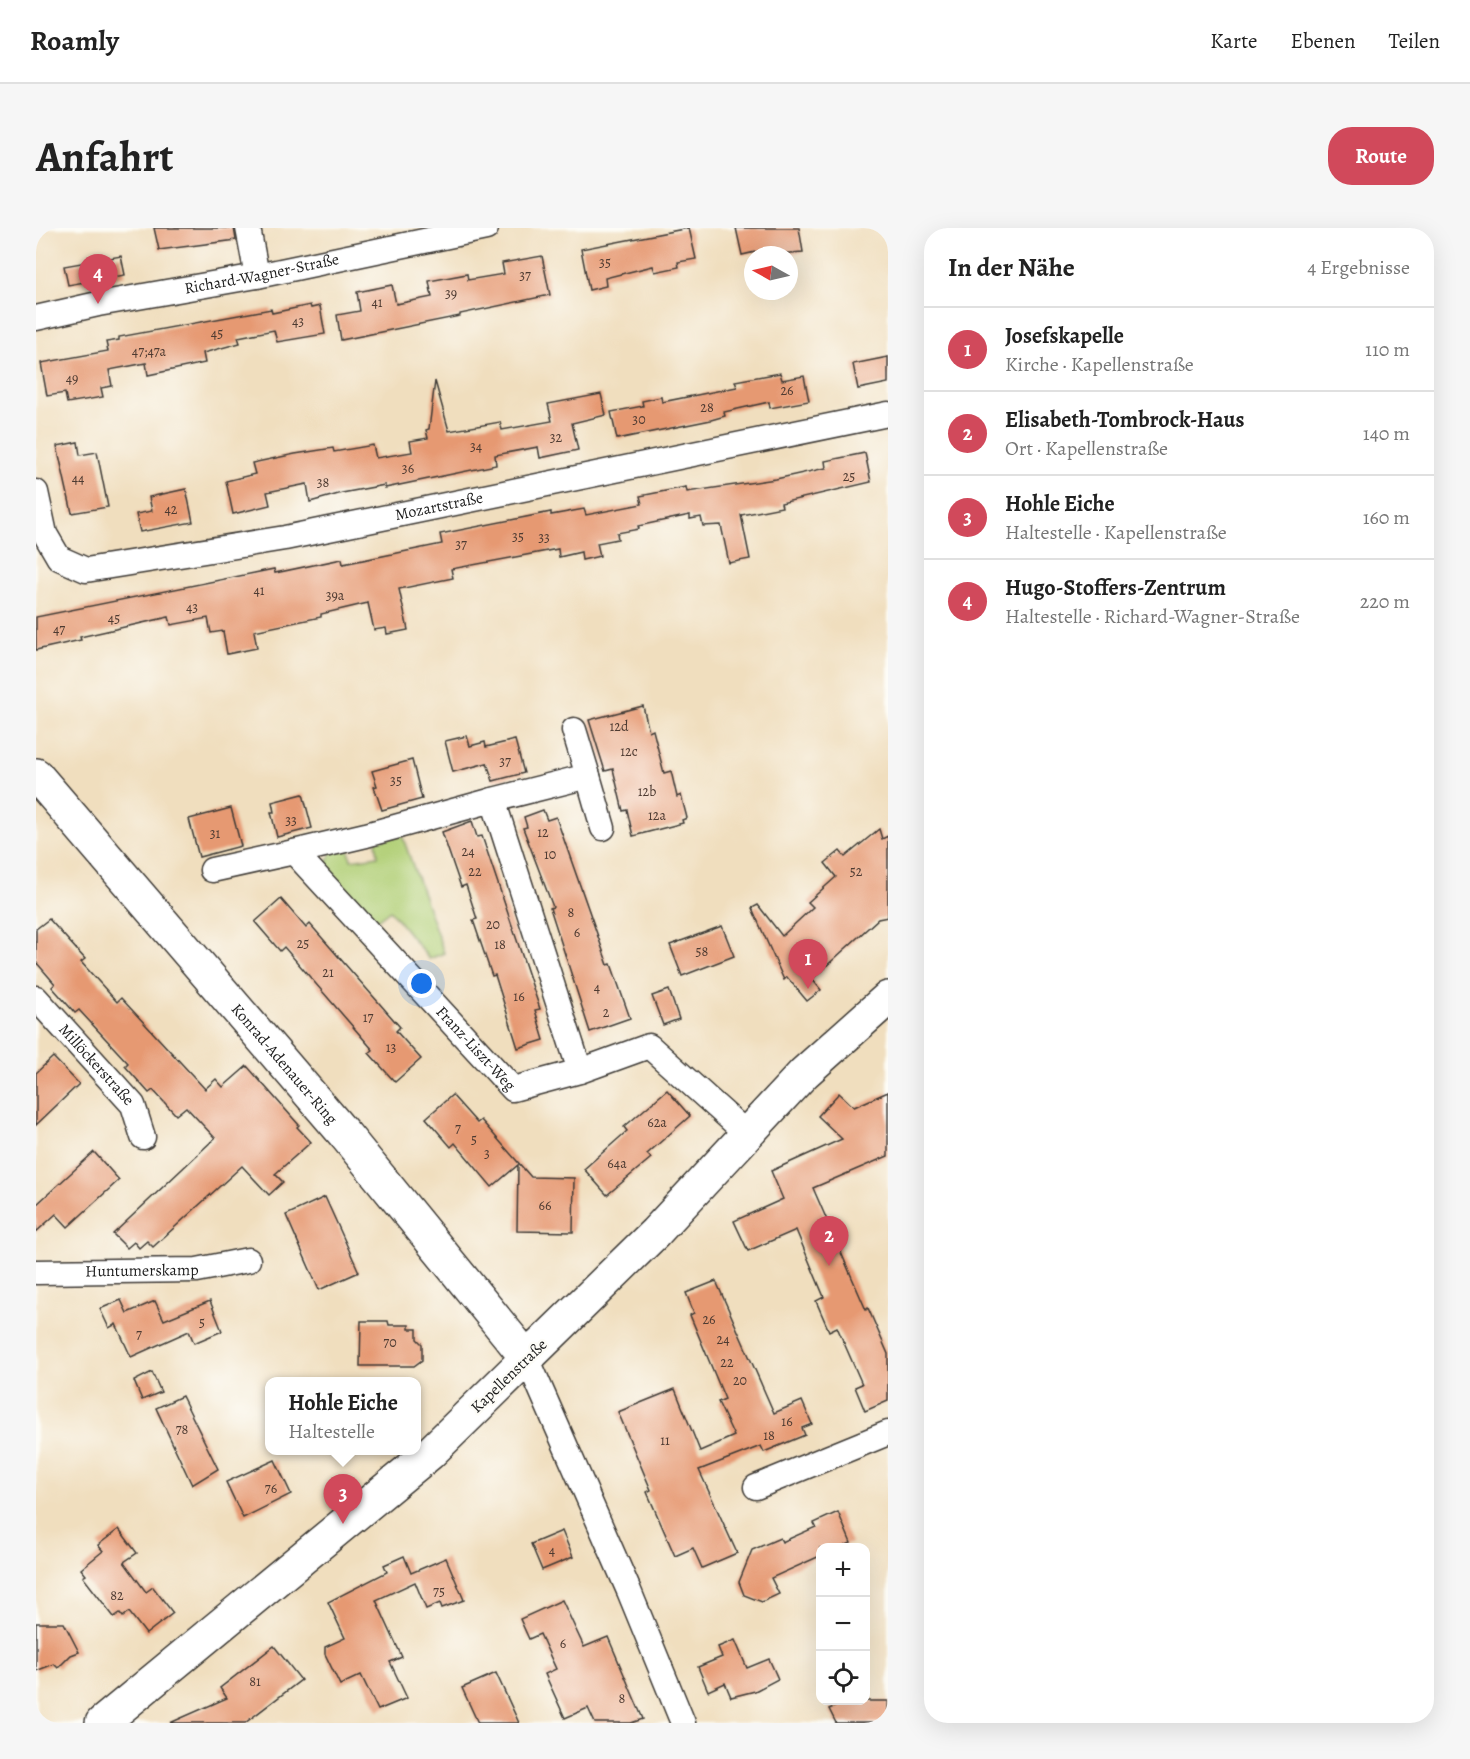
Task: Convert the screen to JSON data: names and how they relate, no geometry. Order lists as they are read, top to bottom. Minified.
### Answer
{"streets":{"main road":["Konrad-Adenauer-Ring","Kapellenstraße"],"street":["Richard-Wagner-Straße","Mozartstraße","Franz-Liszt-Weg","Millöckerstraße","Huntumerskamp"]},"crossings":[["Franz-Liszt-Weg","Kapellenstraße"],["Konrad-Adenauer-Ring","Kapellenstraße"]],"house_numbers":["35","37","39","41","43","45","47;47a","49","26","28","30","32","34","36","25","44","38","42","35","33","37","41","39a","43","45","47","12d","12c","37","35","12b","12a","33","12","31","24","10","22","52","8","20","6","25","18","58","21","4","16","2","17","13","62a","7","5","3","64a","66","26","5","7","24","70","22","20","16","78","18","11","76","4","75","82","6","81","8"],"north":"left","page":{"header":"Roamly","nav":["Karte","Ebenen","Teilen"],"buttons":"Route","title":"Anfahrt","heading":["In der Nähe","4 Ergebnisse"],"pins":["4","1","2","3"],"list":[{"mark":"1","name":"Josefskapelle","note":"Kirche · Kapellenstraße","value":"110 m"},{"mark":"2","name":"Elisabeth-Tombrock-Haus","note":"Ort · Kapellenstraße","value":"140 m"},{"mark":"3","name":"Hohle Eiche","note":"Haltestelle · Kapellenstraße","value":"160 m"},{"mark":"4","name":"Hugo-Stoffers-Zentrum","note":"Haltestelle · Richard-Wagner-Straße","value":"220 m"}],"popup":["Hohle Eiche","Haltestelle"],"map_buttons":["+","−"]}}
